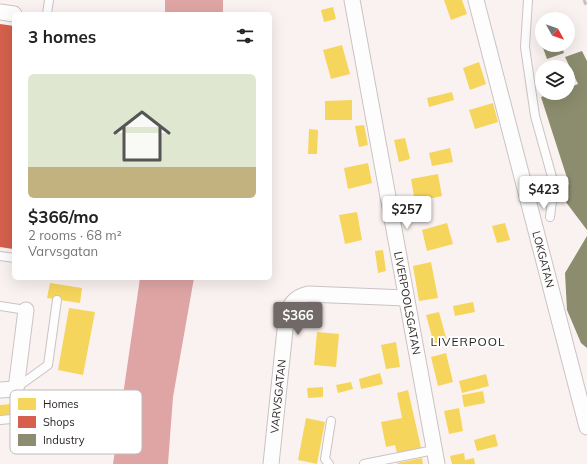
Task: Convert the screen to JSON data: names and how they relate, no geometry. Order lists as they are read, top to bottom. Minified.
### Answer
{"streets":{"street":["LOKGATAN","LIVERPOOLSGATAN","VARVSGATAN"]},"crossings":[["LIVERPOOLSGATAN","VARVSGATAN"]],"districts":["LIVERPOOL"],"legend":["Homes","Shops","Industry"],"north":"bottom right","page":{"heading":"3 homes","list":[{"name":"$366/mo","note":"2 rooms · 68 m² · Varvsgatan"}],"price":["$423","$257","$366"]}}
